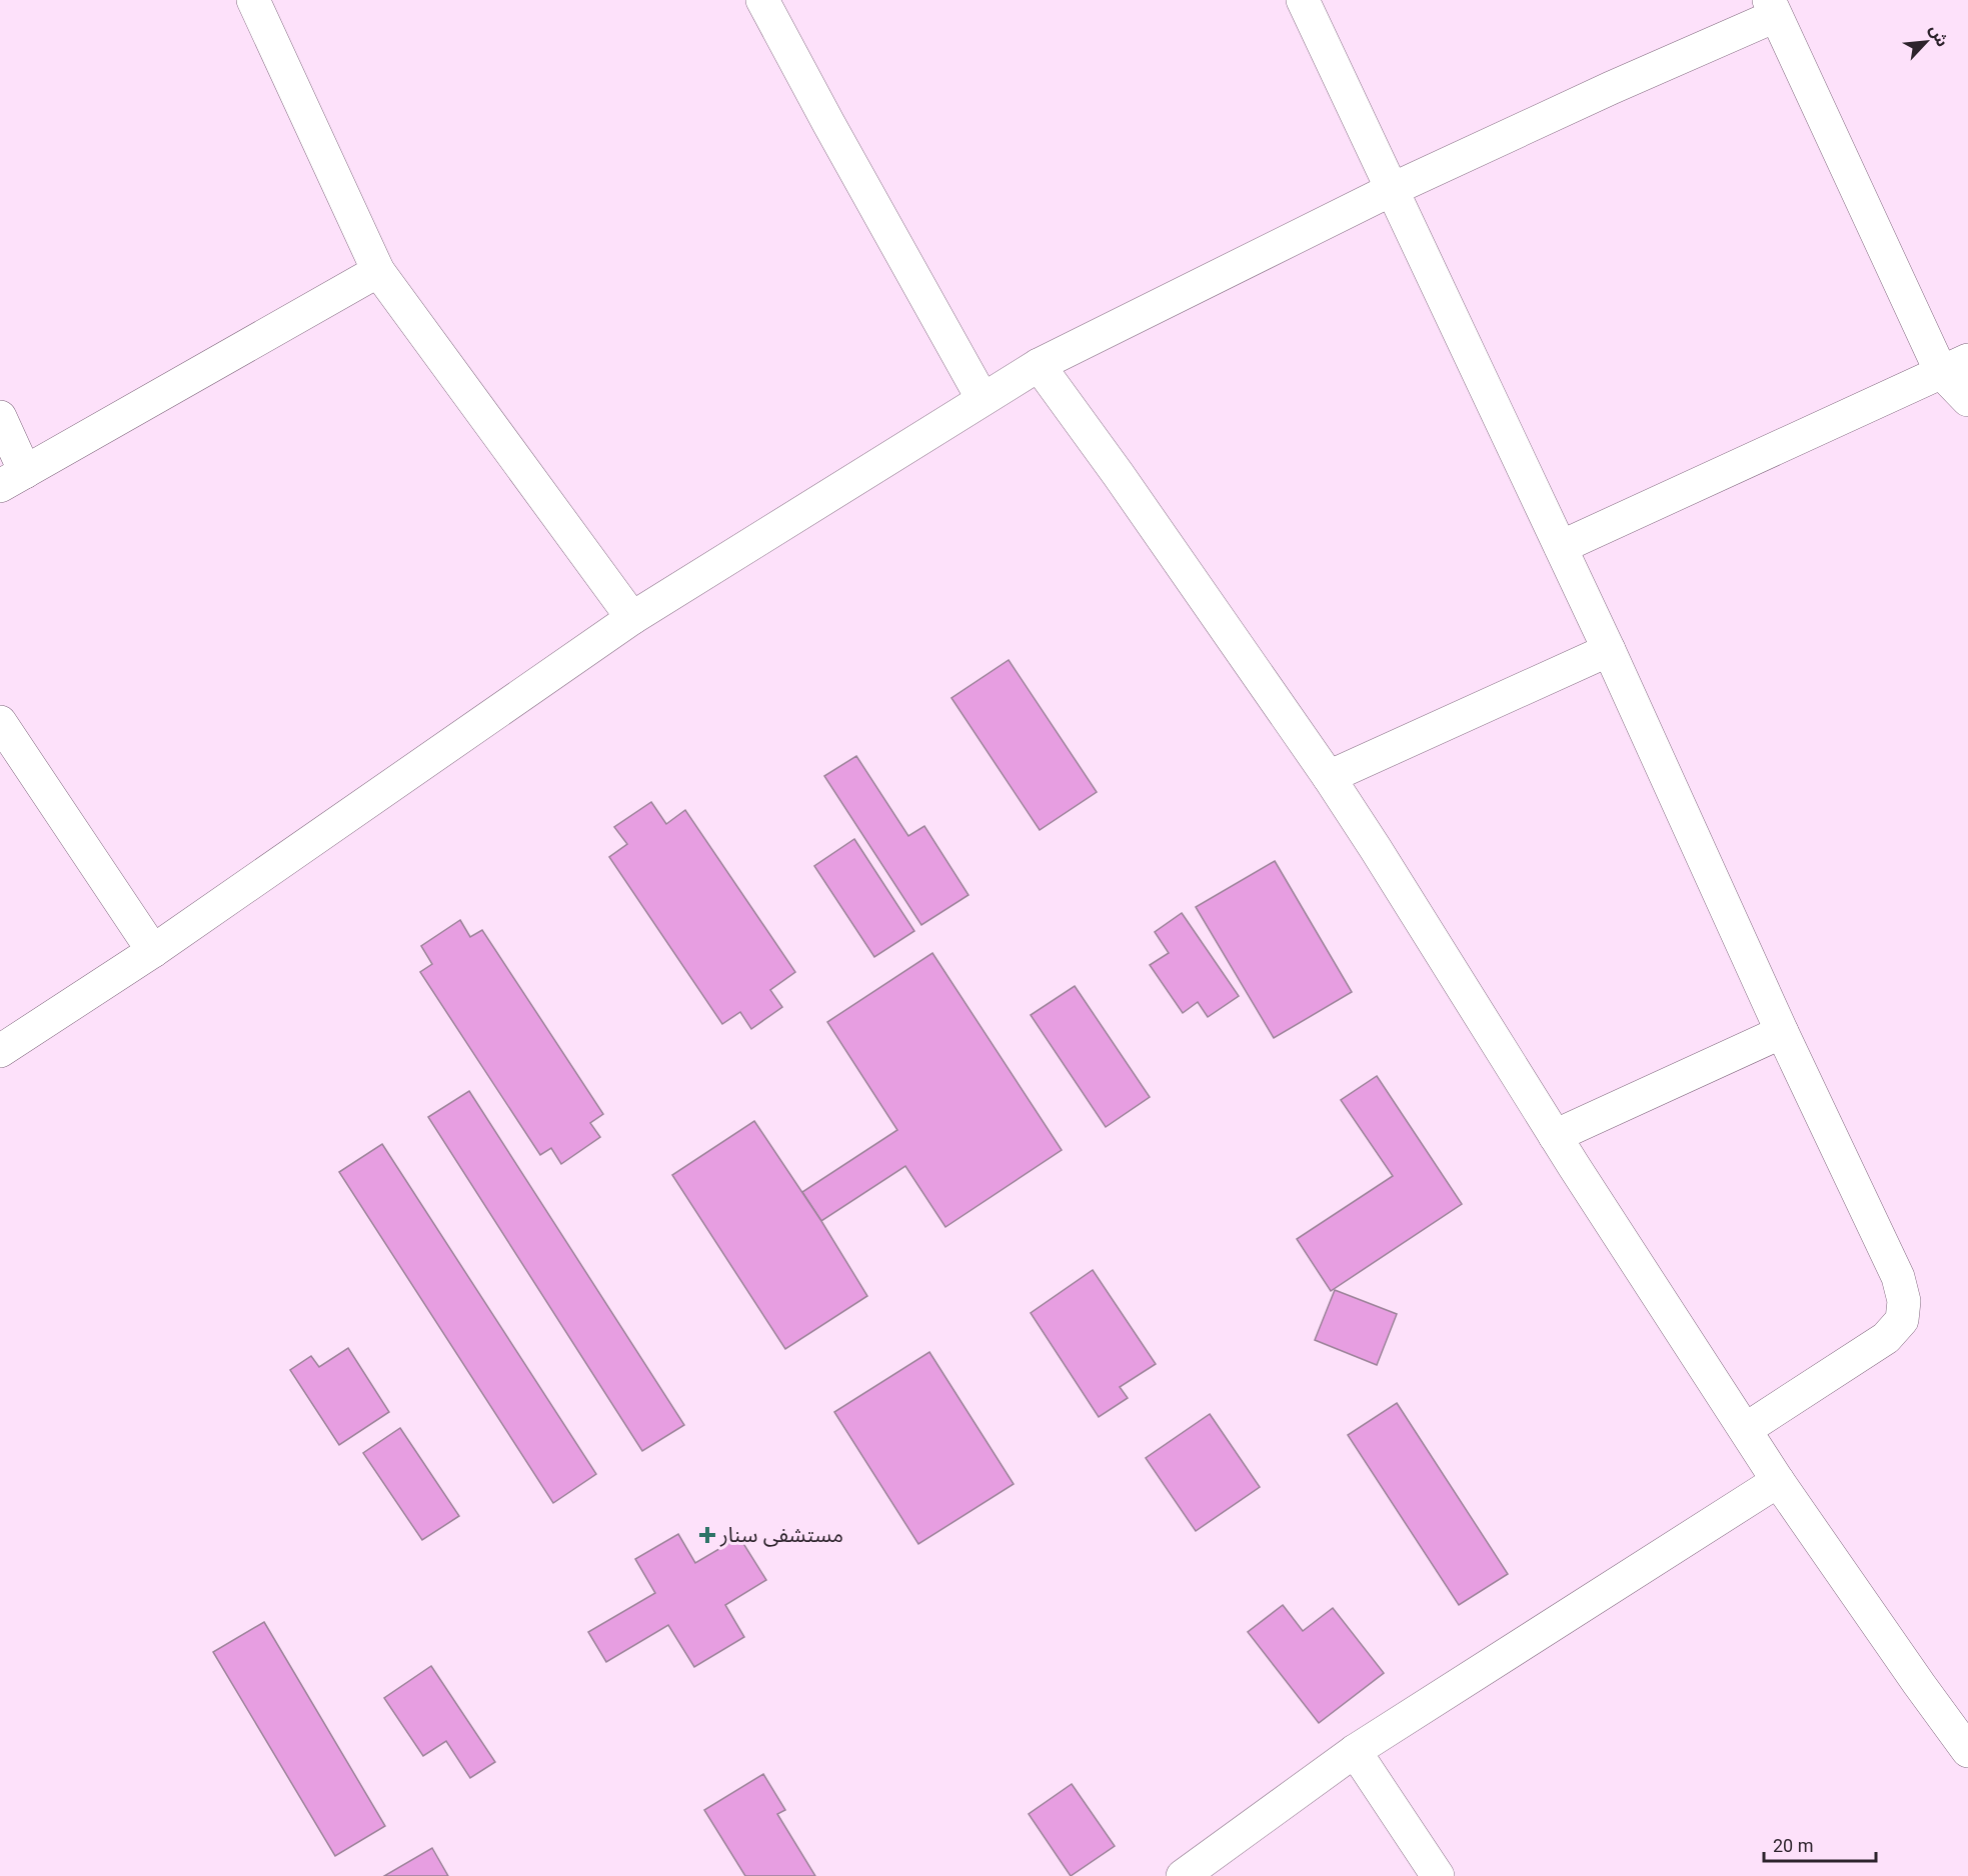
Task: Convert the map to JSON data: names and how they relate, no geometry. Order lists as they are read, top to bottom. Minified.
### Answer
{"places":{"health":["مستشفى سنار"]},"scale_bar":"20 m","north":"top right"}
